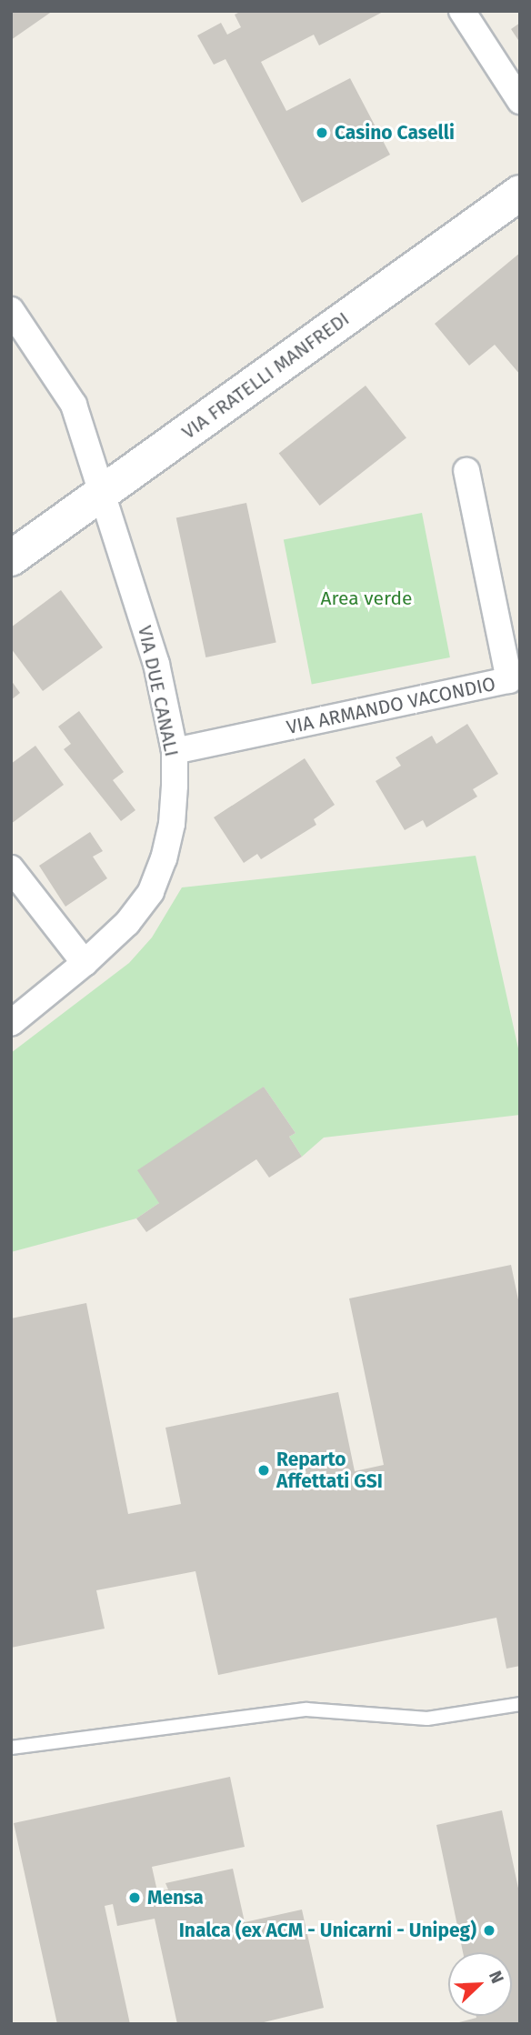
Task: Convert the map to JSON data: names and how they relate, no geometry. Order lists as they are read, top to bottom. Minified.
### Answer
{"streets":{"main road":["VIA FRATELLI MANFREDI"],"street":["VIA DUE CANALI","VIA ARMANDO VACONDIO"]},"crossings":[["VIA FRATELLI MANFREDI","VIA DUE CANALI"],["VIA DUE CANALI","VIA ARMANDO VACONDIO"]],"parks":["Area verde"],"places":["Casino Caselli","Reparto Affettati GSI","Mensa","Inalca (ex ACM - Unicarni - Unipeg)"],"north":"top right"}
